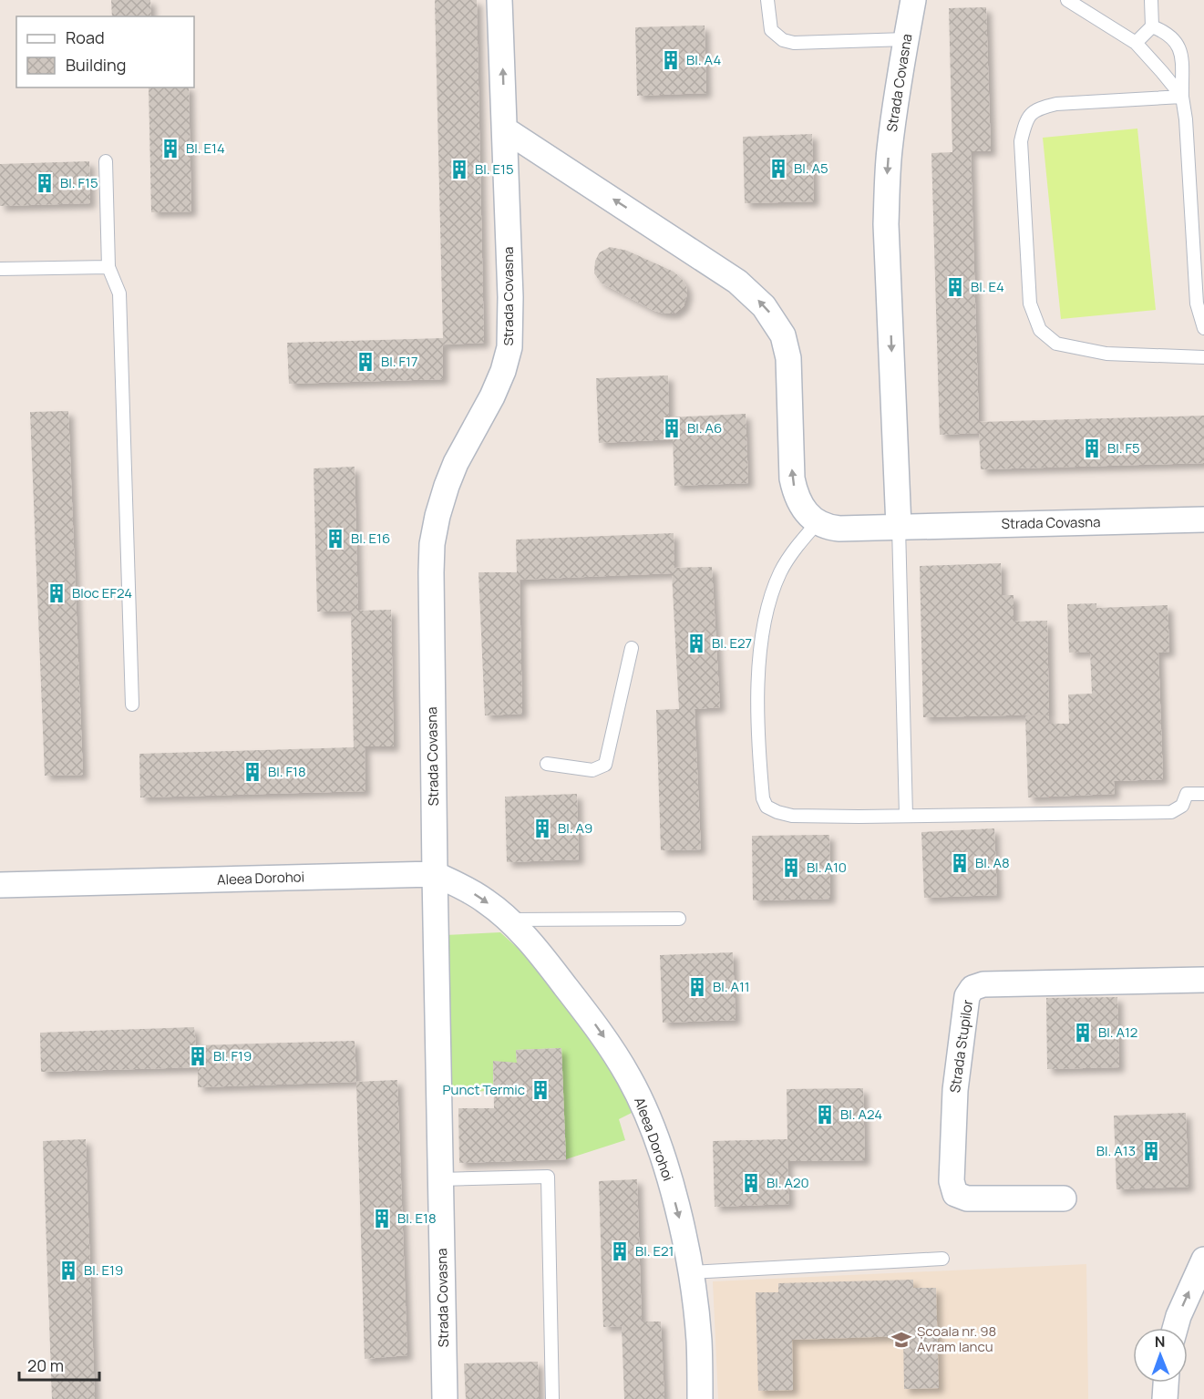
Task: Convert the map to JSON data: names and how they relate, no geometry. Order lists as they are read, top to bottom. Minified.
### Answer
{"streets":{"street":["Strada Covasna","Aleea Dorohoi","Strada Stupilor"]},"crossings":[["Strada Covasna","Aleea Dorohoi"]],"one_way":["Aleea Dorohoi"],"places":{"building":["Bl. A4","Bl. E14","Bl. A5","Bl. E15","Bl. F15","Bl. E4","Bl. F17","Bl. A6","Bl. F5","Bl. E16","Bloc EF24","Bl. E27","Bl. F18","Bl. A9","Bl. A8","Bl. A10","Bl. A11","Bl. A12","Bl. F19","Punct Termic","Bl. A24","Bl. A13","Bl. A20","Bl. E18","Bl. E21","Bl. E19"],"school or university":["Școala nr. 98 Avram Iancu"]},"legend":["Road","Building"],"scale_bar":"20 m","north":"top"}
